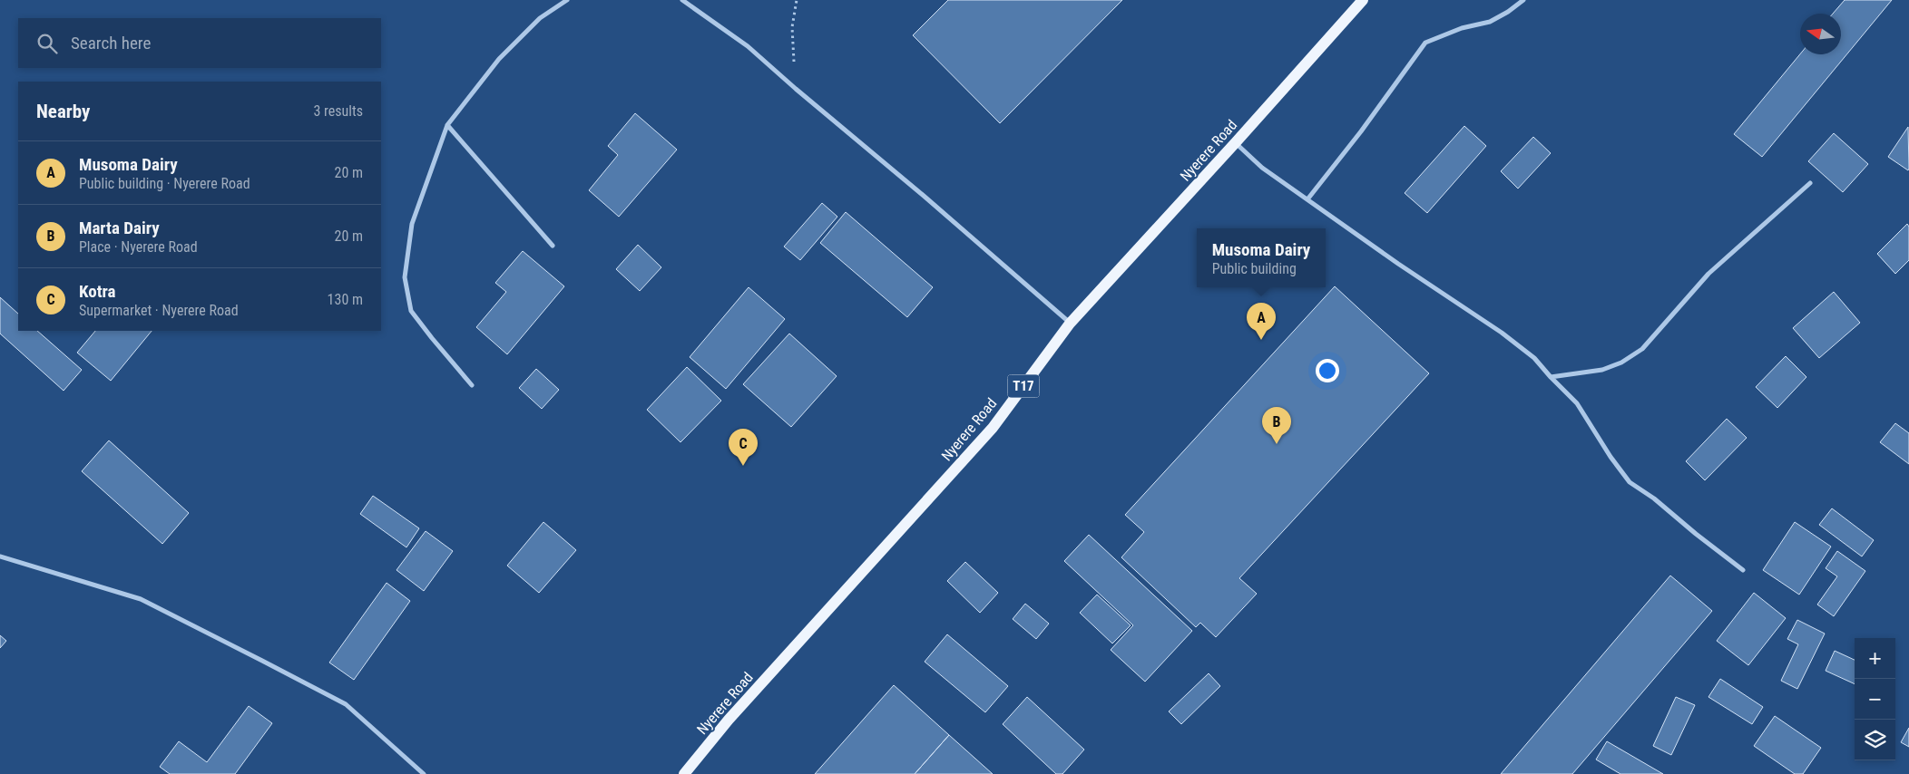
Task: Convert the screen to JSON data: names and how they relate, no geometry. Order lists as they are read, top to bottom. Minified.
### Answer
{"streets":{"main road":["Nyerere Road","T17"]},"north":"left","page":{"search":"Search here","heading":["Nearby","3 results"],"list":[{"mark":"A","name":"Musoma Dairy","note":"Public building · Nyerere Road","value":"20 m"},{"mark":"B","name":"Marta Dairy","note":"Place · Nyerere Road","value":"20 m"},{"mark":"C","name":"Kotra","note":"Supermarket · Nyerere Road","value":"130 m"}],"popup":["Musoma Dairy","Public building"],"pins":["A","B","C"],"map_buttons":["+","−"]}}
